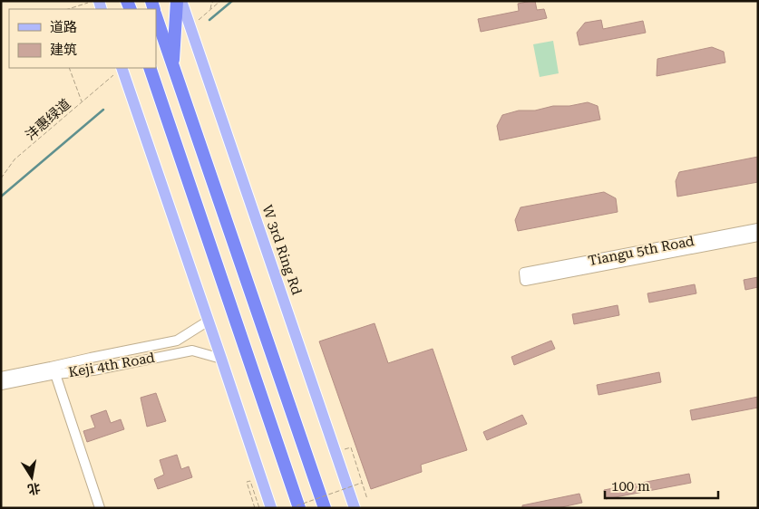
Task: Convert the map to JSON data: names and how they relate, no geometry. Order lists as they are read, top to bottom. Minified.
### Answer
{"streets":{"main road":["W 3rd Ring Rd"],"street":["Tiangu 5th Road","Keji 4th Road"],"path":["沣惠绿道"]},"legend":["道路","建筑"],"scale_bar":"100 m","north":"bottom"}
